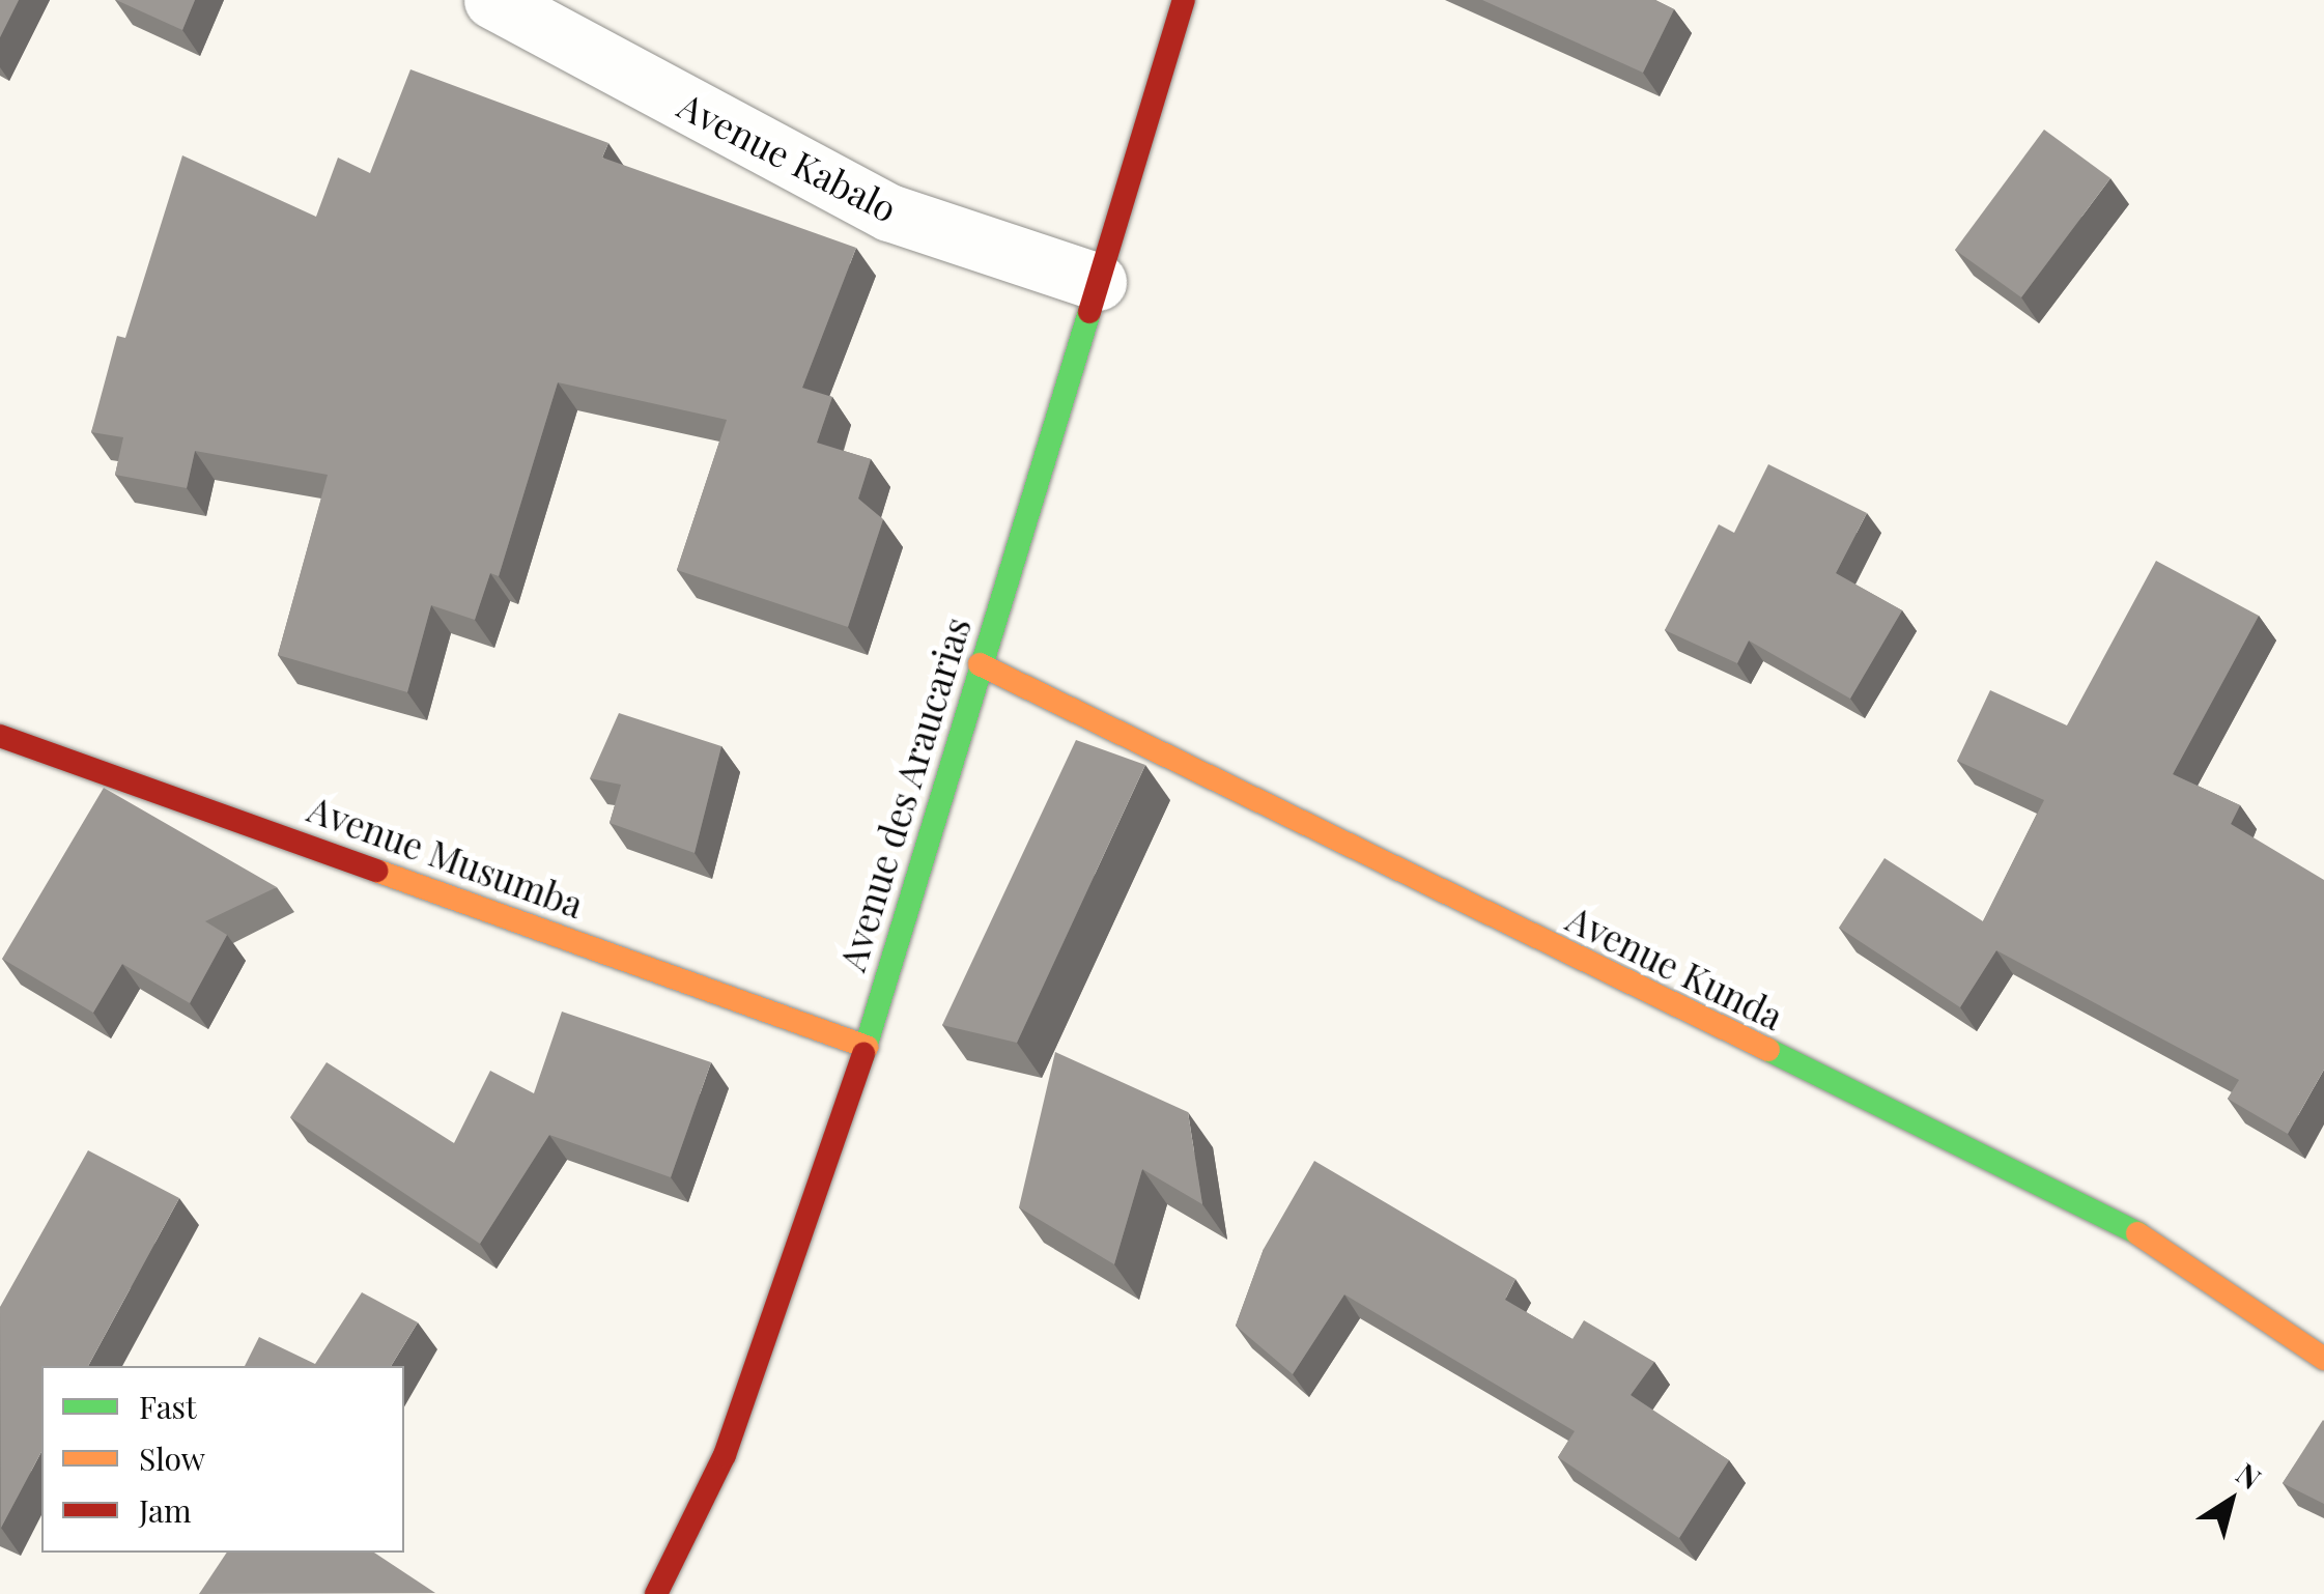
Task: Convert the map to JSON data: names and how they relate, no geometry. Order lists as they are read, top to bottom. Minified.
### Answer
{"streets":{"street":["Avenue Kabalo","Avenue des Araucarias","Avenue Musumba","Avenue Kunda"]},"crossings":[["Avenue Kabalo","Avenue des Araucarias"],["Avenue des Araucarias","Avenue Musumba"],["Avenue des Araucarias","Avenue Kunda"]],"legend":["Fast","Slow","Jam"],"north":"top right"}
